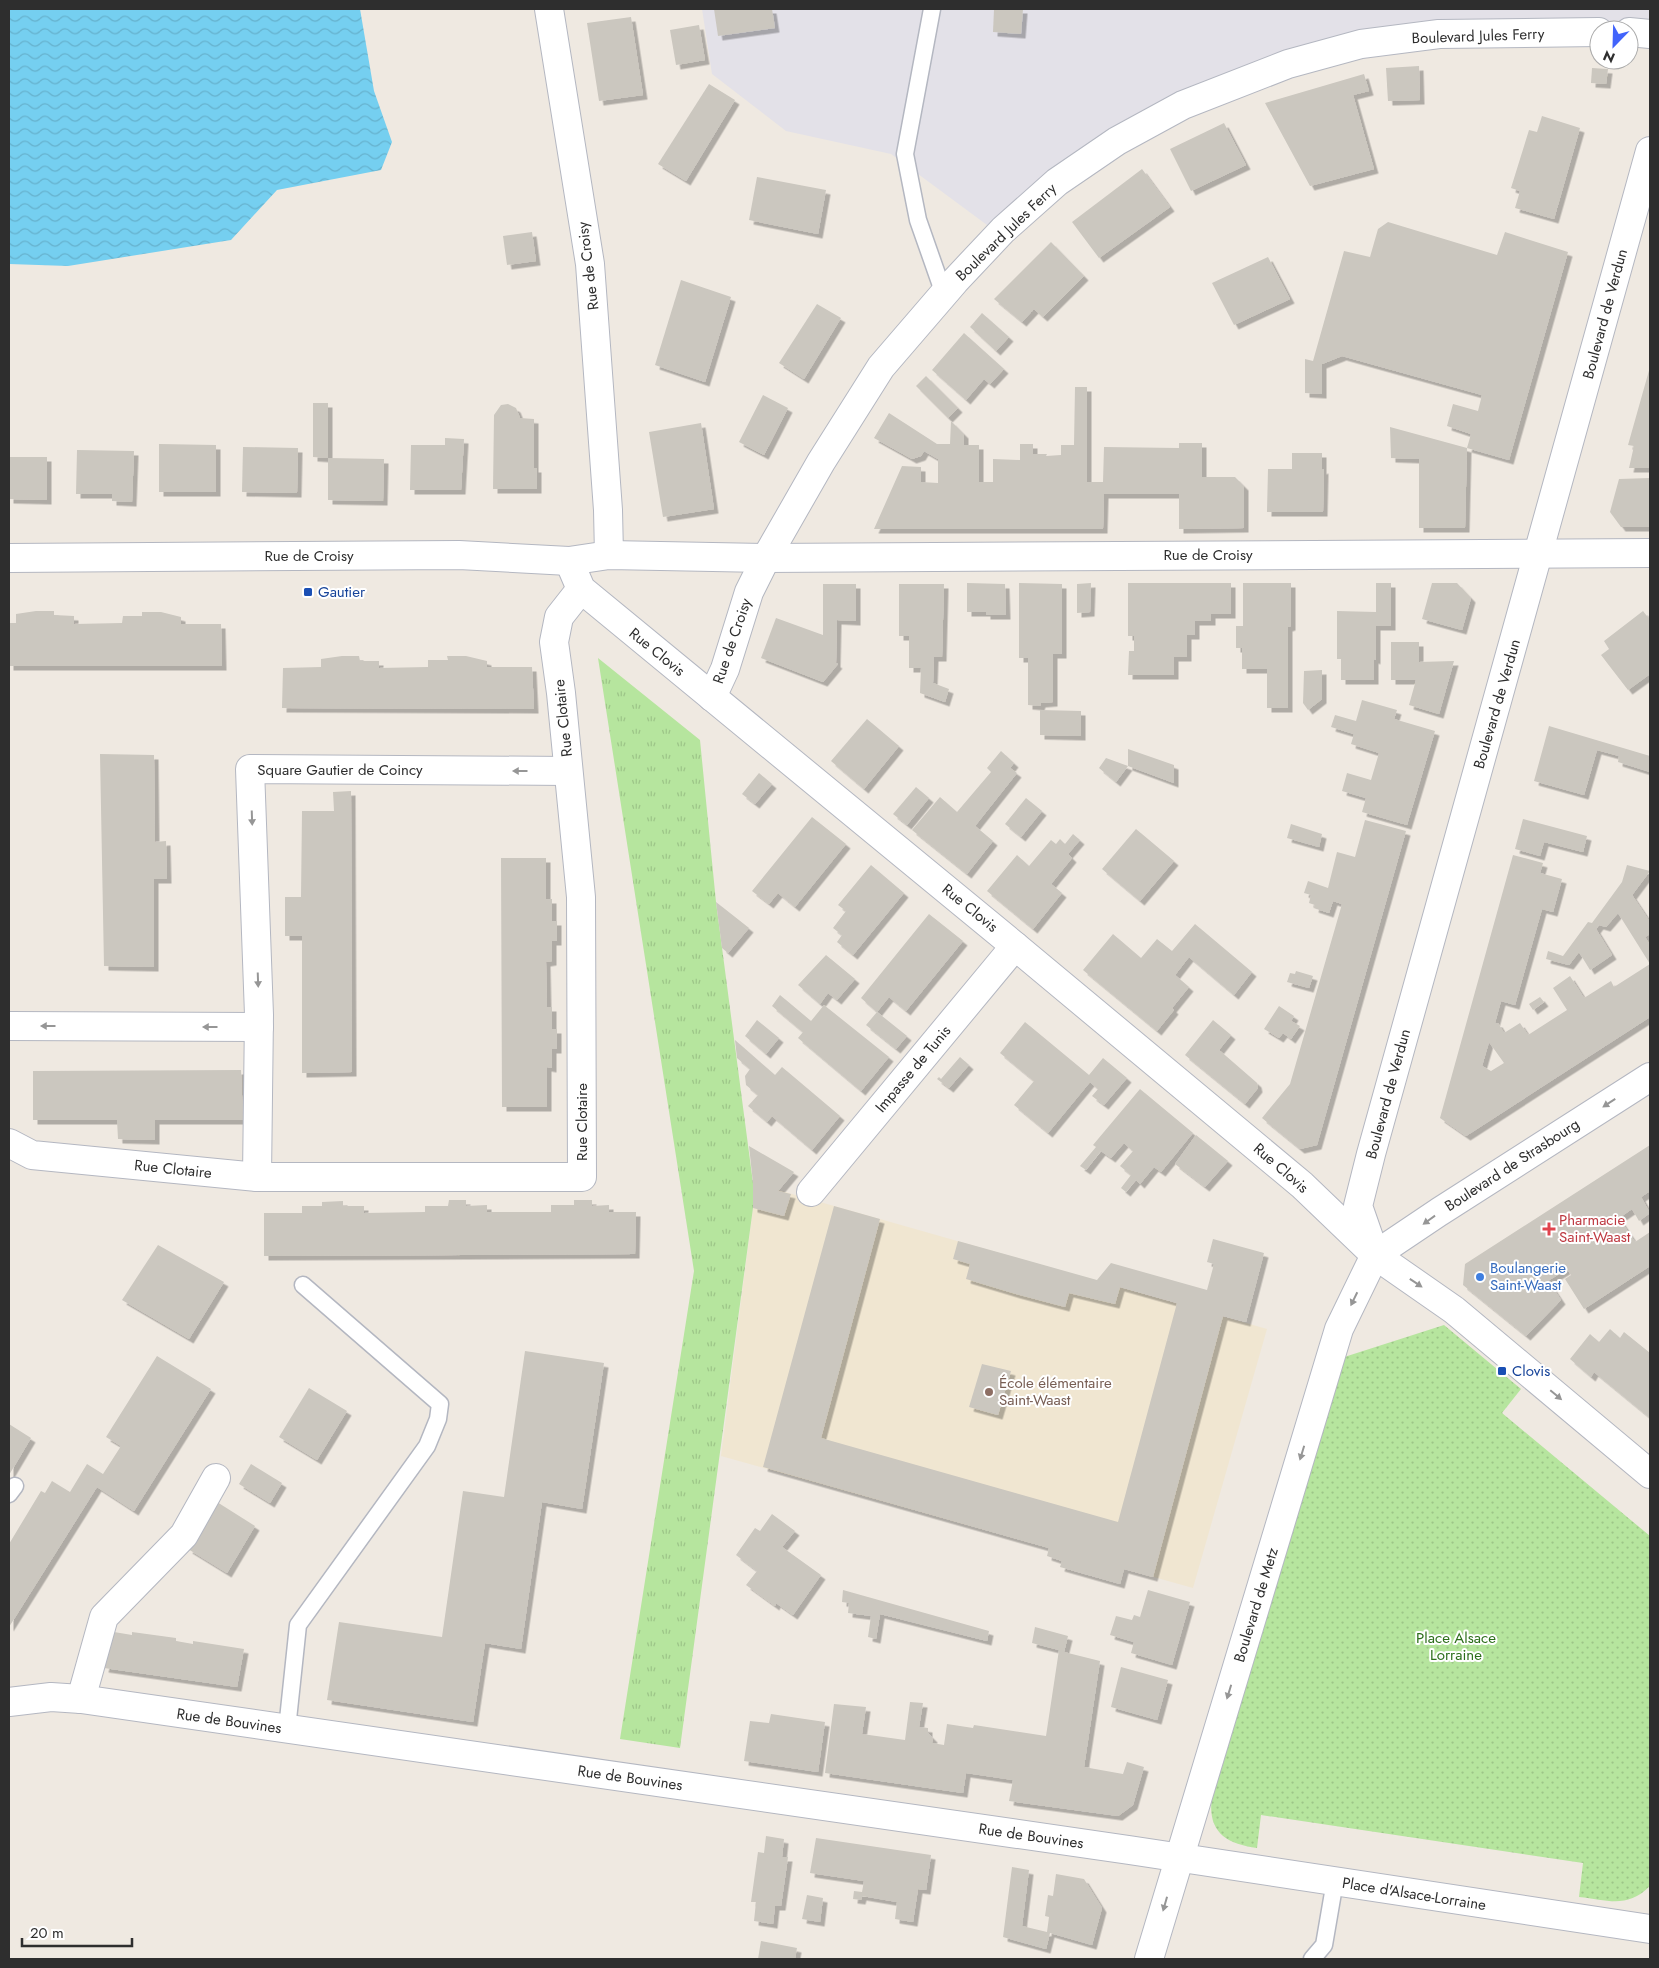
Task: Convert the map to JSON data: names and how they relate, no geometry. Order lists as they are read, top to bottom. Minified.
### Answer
{"streets":{"street":["Boulevard Jules Ferry","Rue de Croisy","Boulevard de Verdun","Rue Clovis","Rue Clotaire","Square Gautier de Coincy","Impasse de Tunis","Boulevard de Strasbourg","Boulevard de Metz","Rue de Bouvines","Place d'Alsace-Lorraine"]},"crossings":[["Boulevard Jules Ferry","Rue de Croisy"],["Rue de Croisy","Boulevard de Verdun"],["Rue de Croisy","Rue Clovis"],["Boulevard de Verdun","Rue Clovis"],["Boulevard de Verdun","Boulevard de Strasbourg"],["Boulevard de Verdun","Boulevard de Metz"],["Rue Clovis","Rue Clotaire"],["Rue Clovis","Impasse de Tunis"],["Rue Clovis","Boulevard de Strasbourg"],["Rue Clovis","Boulevard de Metz"],["Rue Clotaire","Square Gautier de Coincy"],["Boulevard de Strasbourg","Boulevard de Metz"],["Boulevard de Metz","Rue de Bouvines"],["Boulevard de Metz","Place d'Alsace-Lorraine"],["Rue de Bouvines","Place d'Alsace-Lorraine"]],"one_way":["Boulevard de Strasbourg","Boulevard de Metz"],"parks":["Place Alsace Lorraine"],"places":{"transit":["Gautier","Clovis"],"health":["Pharmacie Saint-Waast"],"other":["Boulangerie Saint-Waast","École élémentaire Saint-Waast"]},"scale_bar":"20 m","north":"bottom left"}
